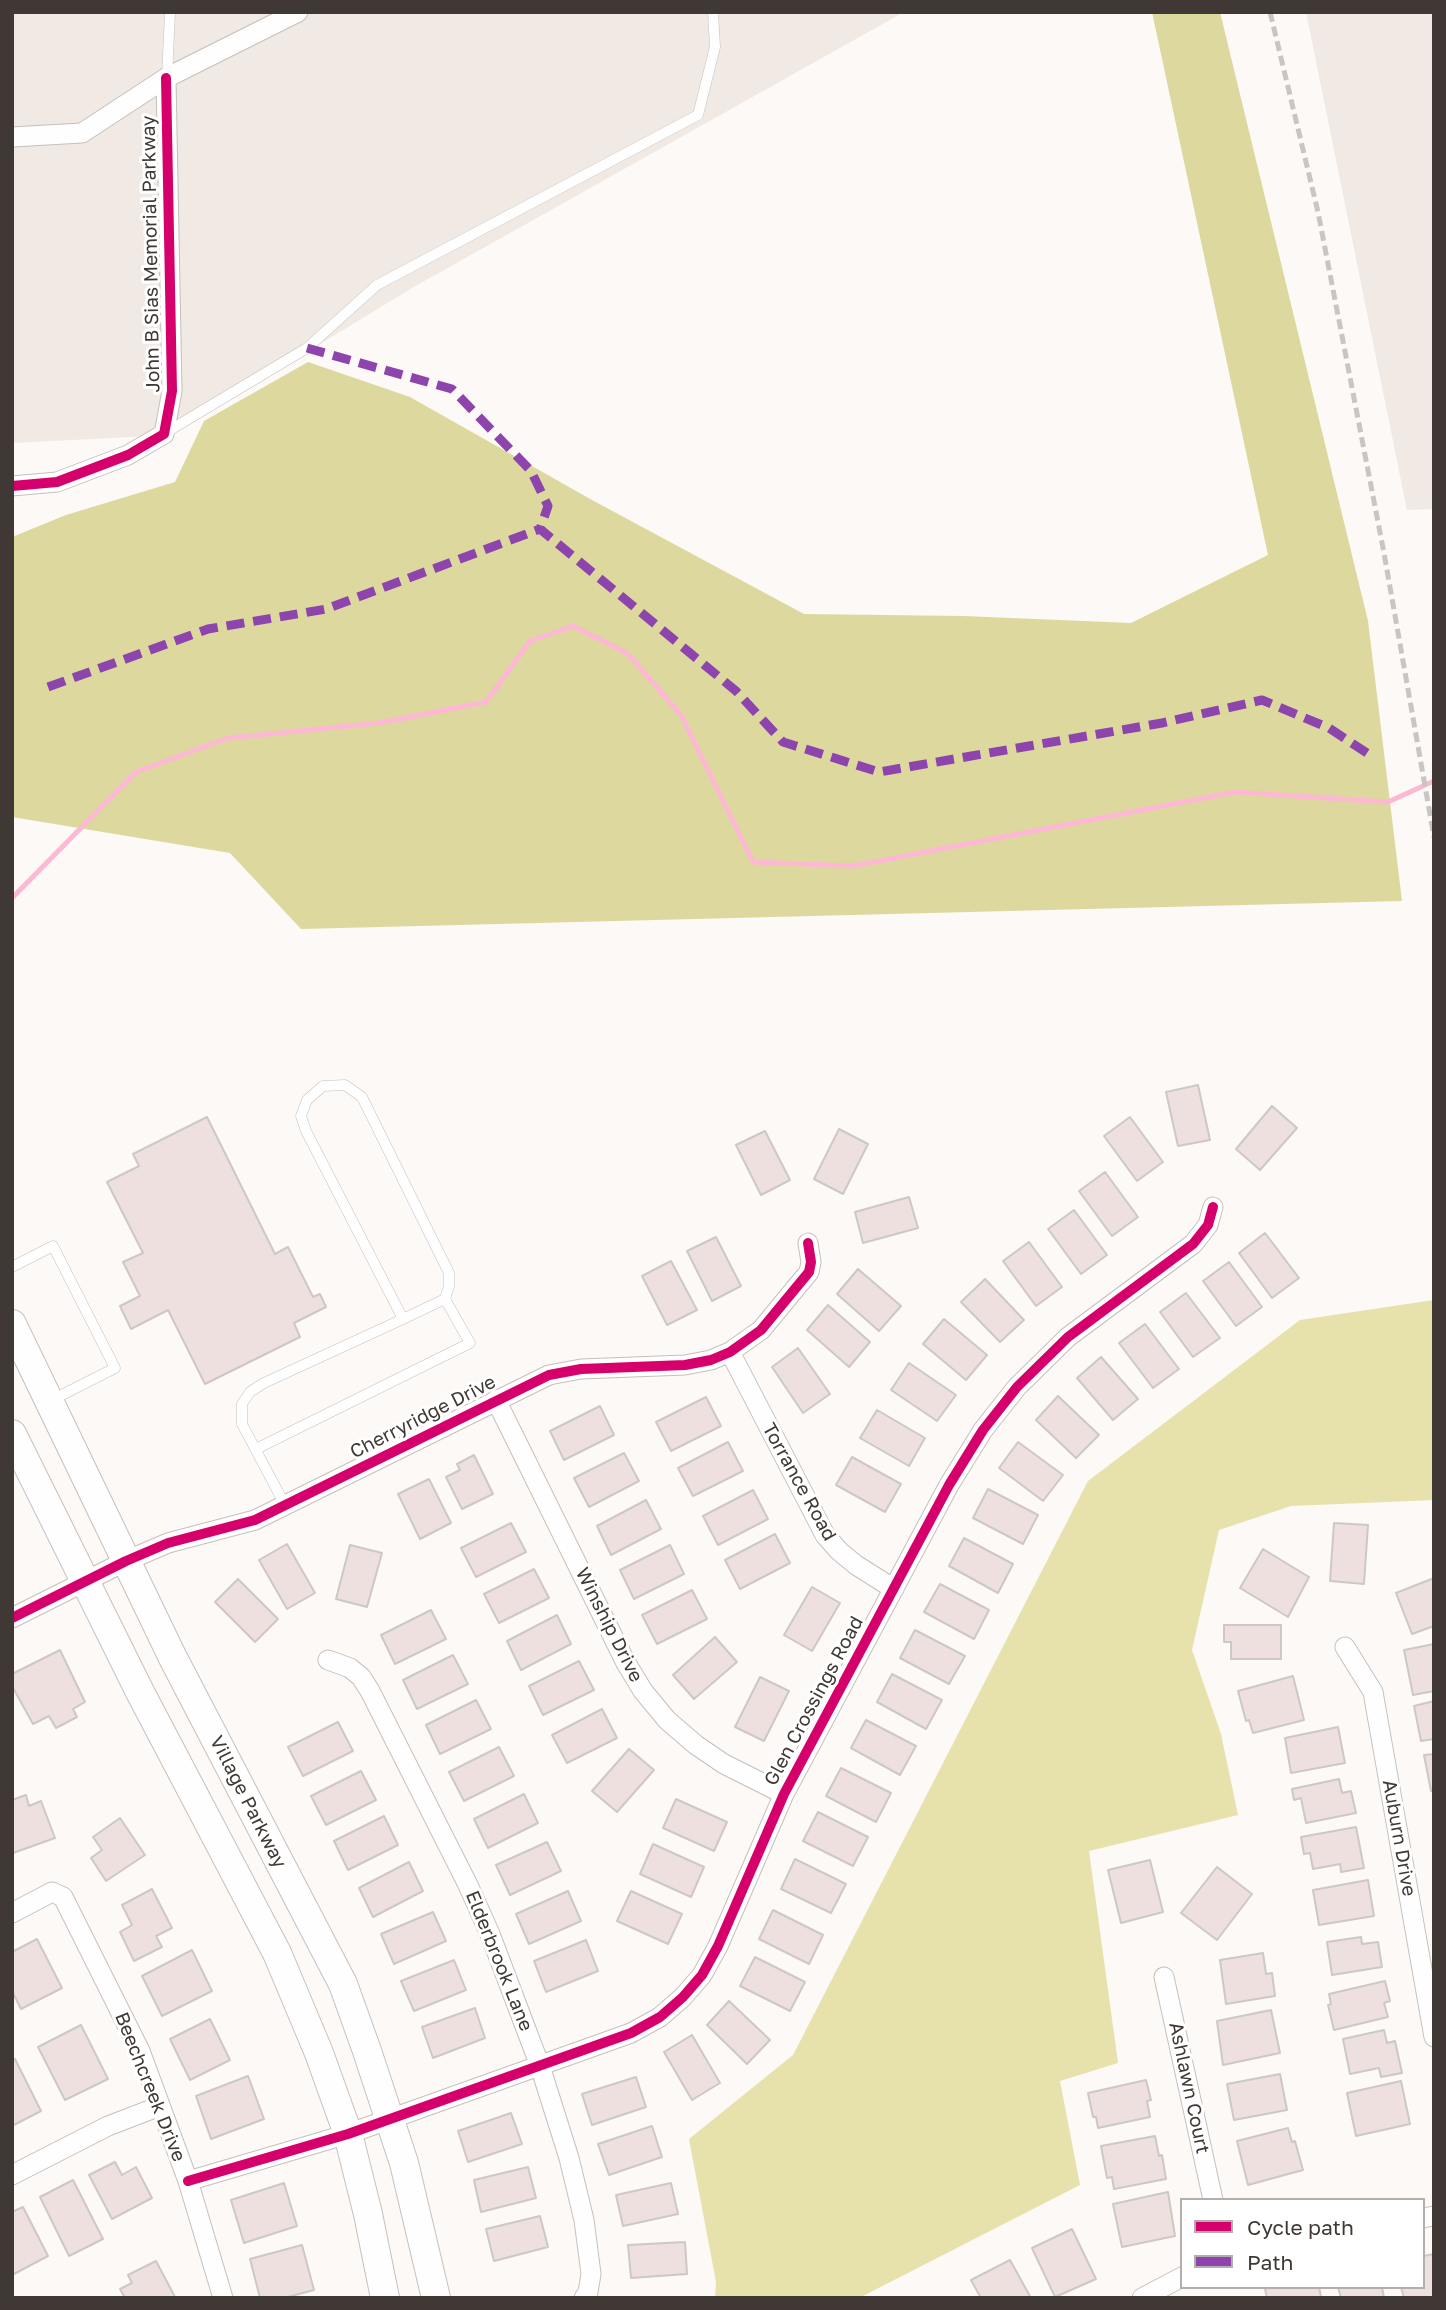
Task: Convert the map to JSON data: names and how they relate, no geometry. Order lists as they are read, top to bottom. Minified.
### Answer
{"streets":{"main road":["Village Parkway"],"street":["John B Sias Memorial Parkway","Cherryridge Drive","Torrance Road","Winship Drive","Glen Crossings Road","Auburn Drive","Elderbrook Lane","Beechcreek Drive","Ashlawn Court"]},"crossings":[["Cherryridge Drive","Torrance Road"],["Cherryridge Drive","Winship Drive"],["Cherryridge Drive","Village Parkway"],["Torrance Road","Glen Crossings Road"],["Winship Drive","Glen Crossings Road"],["Glen Crossings Road","Village Parkway"],["Glen Crossings Road","Elderbrook Lane"],["Glen Crossings Road","Beechcreek Drive"]],"legend":["Cycle path","Path"]}
